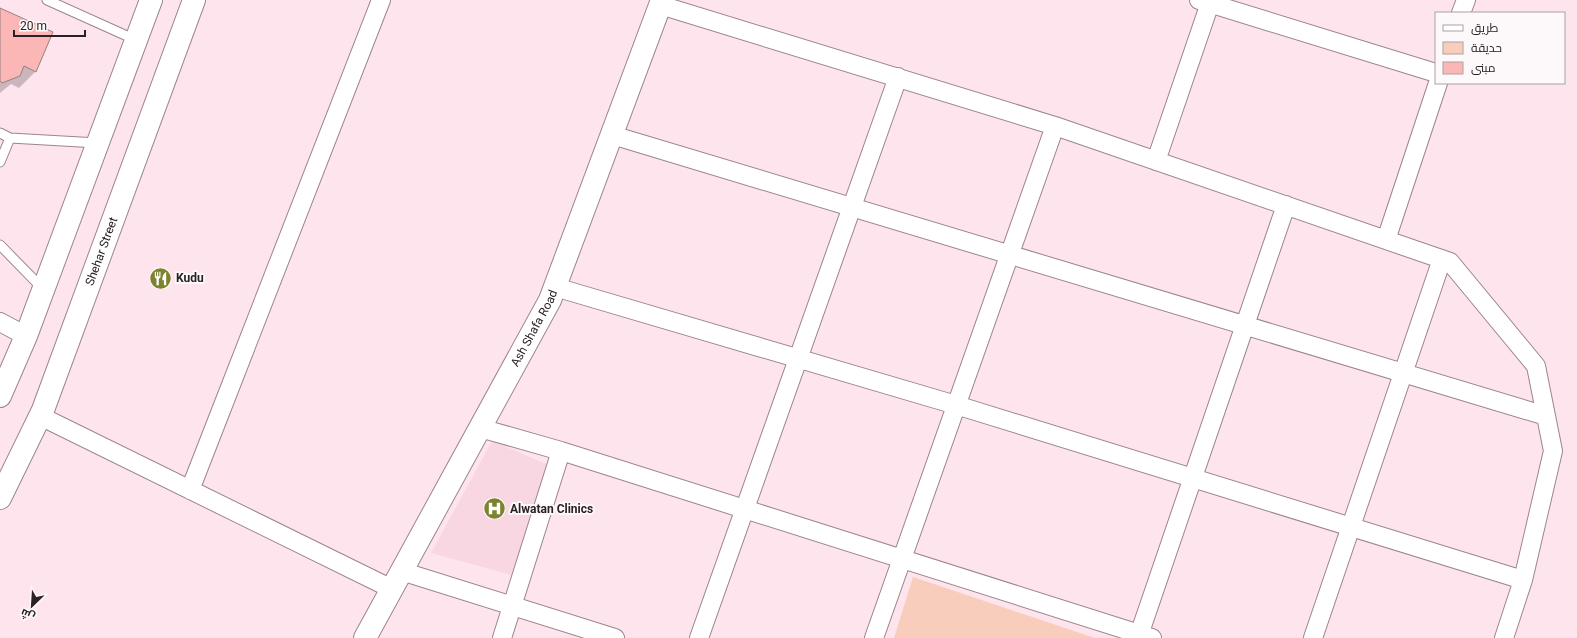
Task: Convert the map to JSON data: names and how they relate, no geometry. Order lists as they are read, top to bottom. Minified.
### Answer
{"streets":{"main road":["Shehar Street","Ash Shafa Road"]},"places":{"restaurant":["Kudu"],"hospital":["Alwatan Clinics"]},"legend":["طريق","حديقة","مبنى"],"scale_bar":"20 m","north":"bottom left"}
